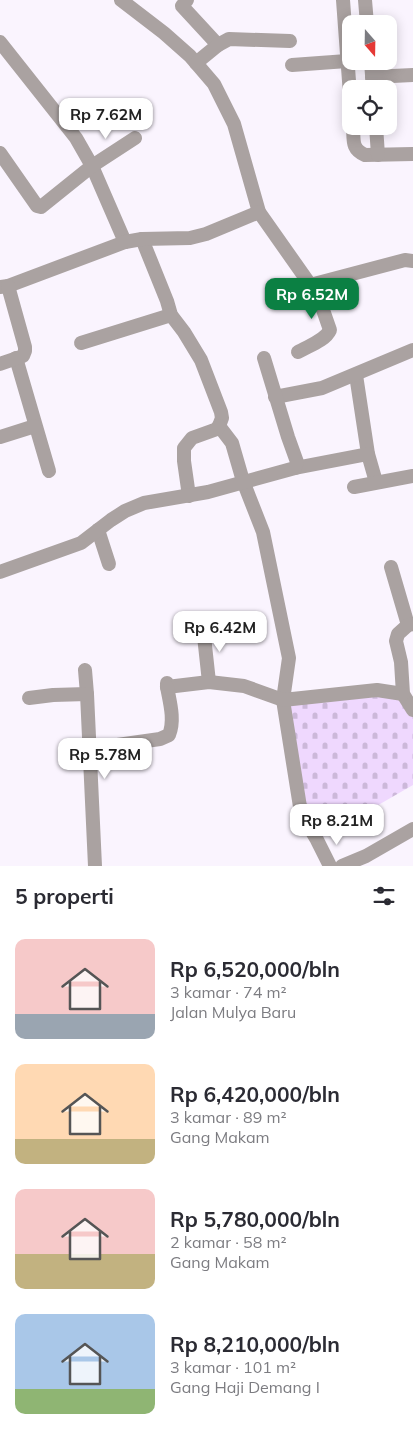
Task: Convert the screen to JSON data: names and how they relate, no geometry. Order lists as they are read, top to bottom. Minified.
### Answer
{"north":"bottom","page":{"price":["Rp 7.62M","Rp 6.52M","Rp 6.42M","Rp 5.78M","Rp 8.21M"],"heading":"5 properti","list":[{"name":"Rp 6,520,000/bln","note":"3 kamar · 74 m² · Jalan Mulya Baru"},{"name":"Rp 6,420,000/bln","note":"3 kamar · 89 m² · Gang Makam"},{"name":"Rp 5,780,000/bln","note":"2 kamar · 58 m² · Gang Makam"},{"name":"Rp 8,210,000/bln","note":"3 kamar · 101 m² · Gang Haji Demang I"}]}}
